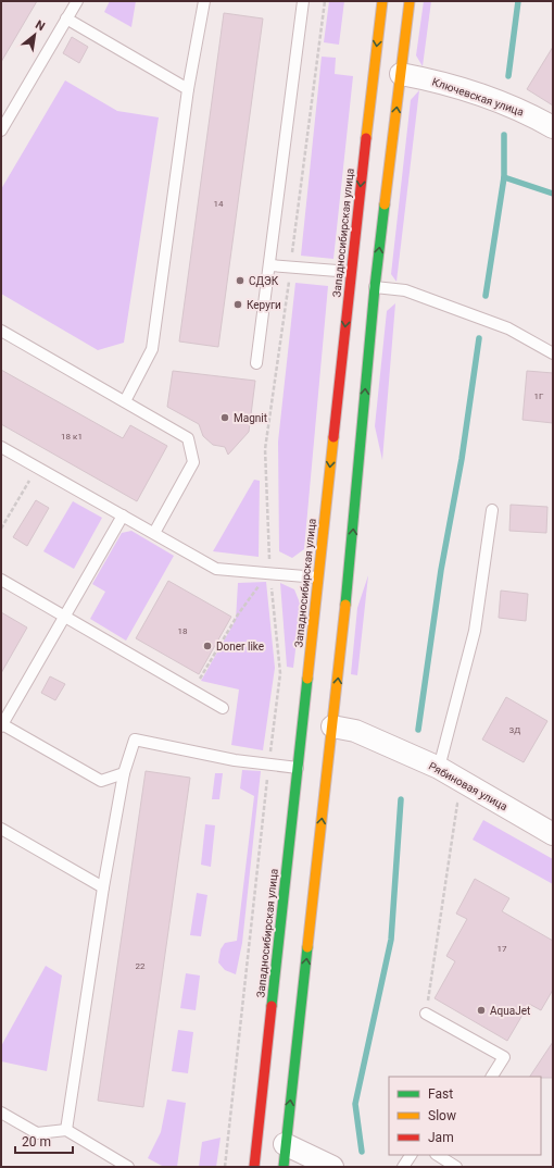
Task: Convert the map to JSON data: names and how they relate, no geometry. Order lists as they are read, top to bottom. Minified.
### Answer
{"streets":{"main road":["Западносибирская улица"],"street":["Ключевская улица","Рябиновая улица"]},"places":["СДЭК","Керуги","Magnit","Doner like","AquaJet"],"house_numbers":["14","1Г","18 к1","18","3Д","17","22"],"legend":["Fast","Slow","Jam"],"scale_bar":"20 m","north":"top right"}
